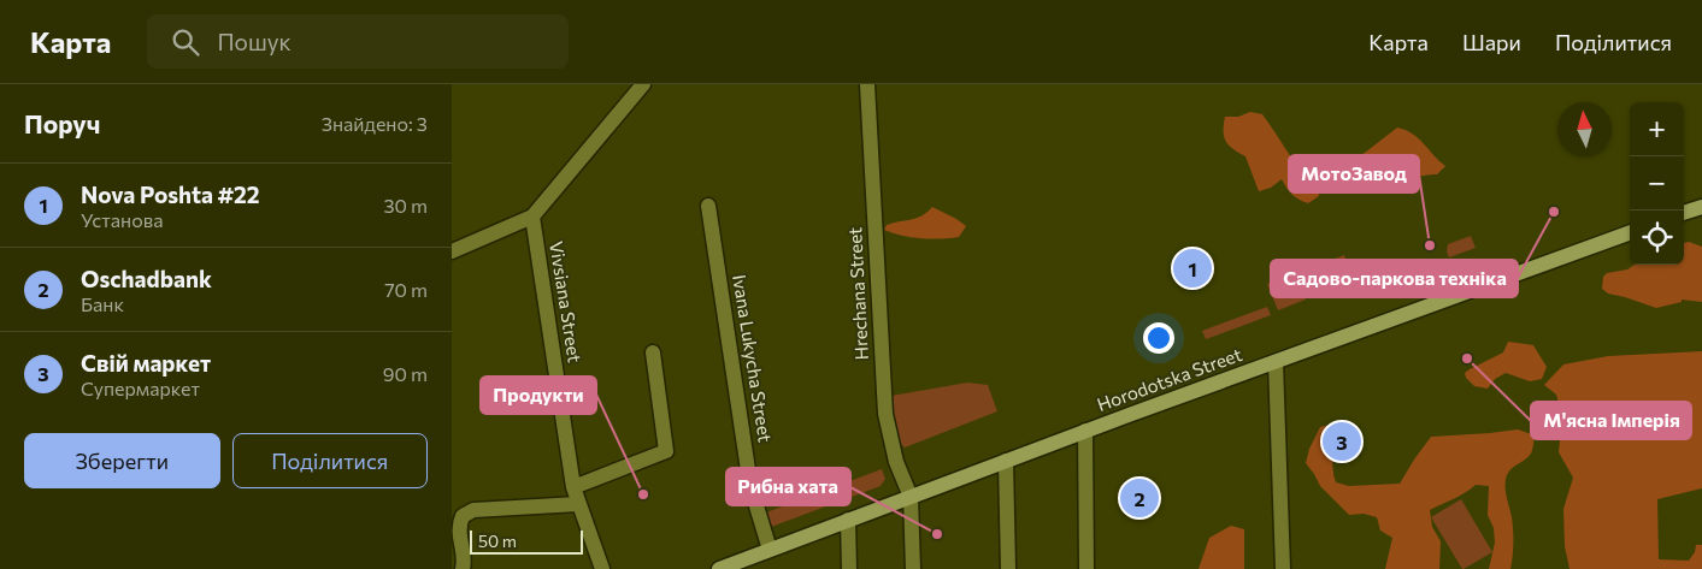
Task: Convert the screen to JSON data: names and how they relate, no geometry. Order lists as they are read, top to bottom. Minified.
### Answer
{"streets":{"main road":["Horodotska Street"],"street":["Hrechana Street","Vivsiana Street","Ivana Lukycha Street"]},"crossings":[["Hrechana Street","Horodotska Street"],["Ivana Lukycha Street","Horodotska Street"]],"places":["Садово-паркова техніка","МотоЗавод","М'ясна Імперія","Продукти","Рибна хата"],"scale_bar":"50 m","north":"top","page":{"header":"Карта","search":"Пошук","nav":["Карта","Шари","Поділитися"],"heading":["Поруч","Знайдено: 3"],"map_buttons":["+","−"],"list":[{"mark":"1","name":"Nova Poshta #22","note":"Установа","value":"30 m"},{"mark":"2","name":"Oschadbank","note":"Банк","value":"70 m"},{"mark":"3","name":"Свій маркет","note":"Супермаркет","value":"90 m"}],"pins":["1","3","2"],"buttons":["Зберегти","Поділитися"],"scale":"50 m"}}
